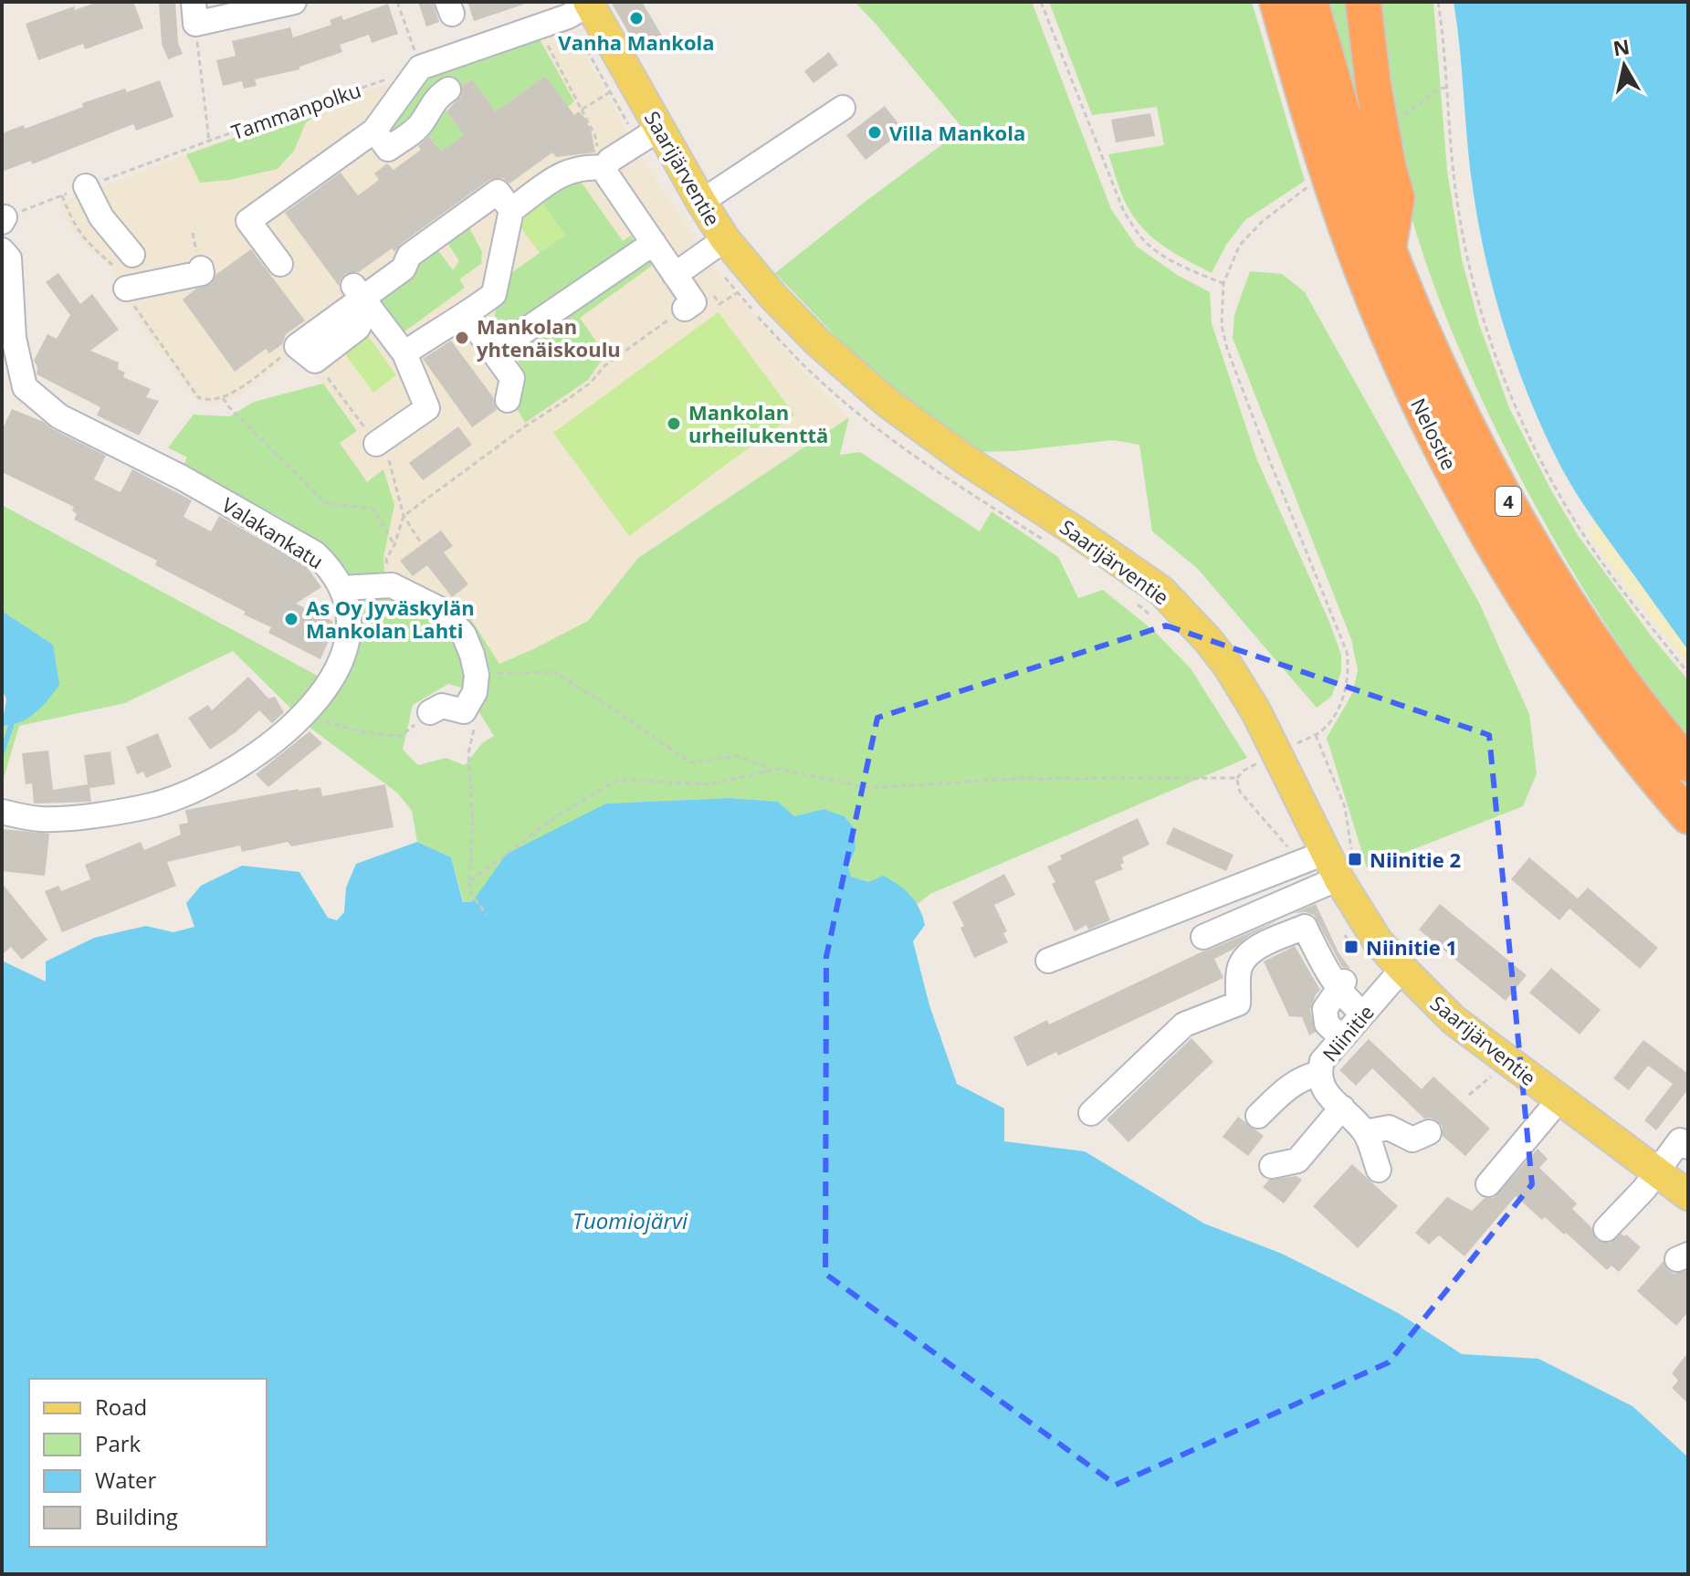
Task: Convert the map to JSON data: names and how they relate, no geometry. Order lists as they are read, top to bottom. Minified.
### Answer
{"streets":{"highway":["Nelostie","4"],"main road":["Saarijärventie"],"street":["Valakankatu","Niinitie"],"path":["Tammanpolku"]},"crossings":[["Saarijärventie","Niinitie"]],"water":["Tuomiojärvi"],"places":{"other":["Vanha Mankola","Villa Mankola","Mankolan yhtenäiskoulu","Mankolan urheilukenttä","As Oy Jyväskylän Mankolan Lahti"],"transit":["Niinitie 2","Niinitie 1"]},"legend":["Road","Park","Water","Building"],"north":"top"}
